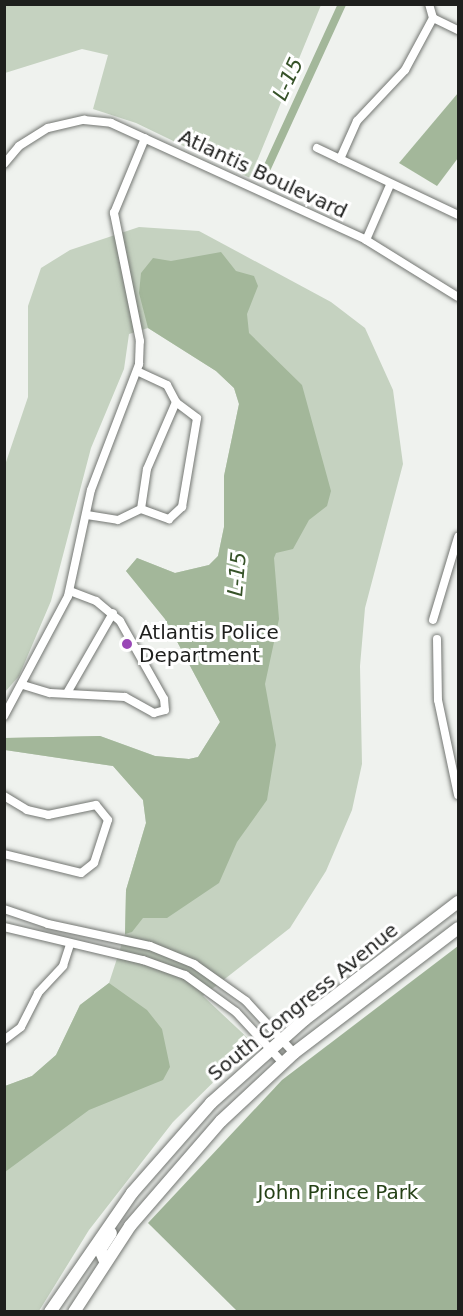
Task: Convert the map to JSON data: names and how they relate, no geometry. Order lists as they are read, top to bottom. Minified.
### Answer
{"streets":{"main road":["South Congress Avenue"],"street":["Atlantis Boulevard"]},"water":["L-15"],"parks":["John Prince Park"],"places":["Atlantis Police Department"]}
